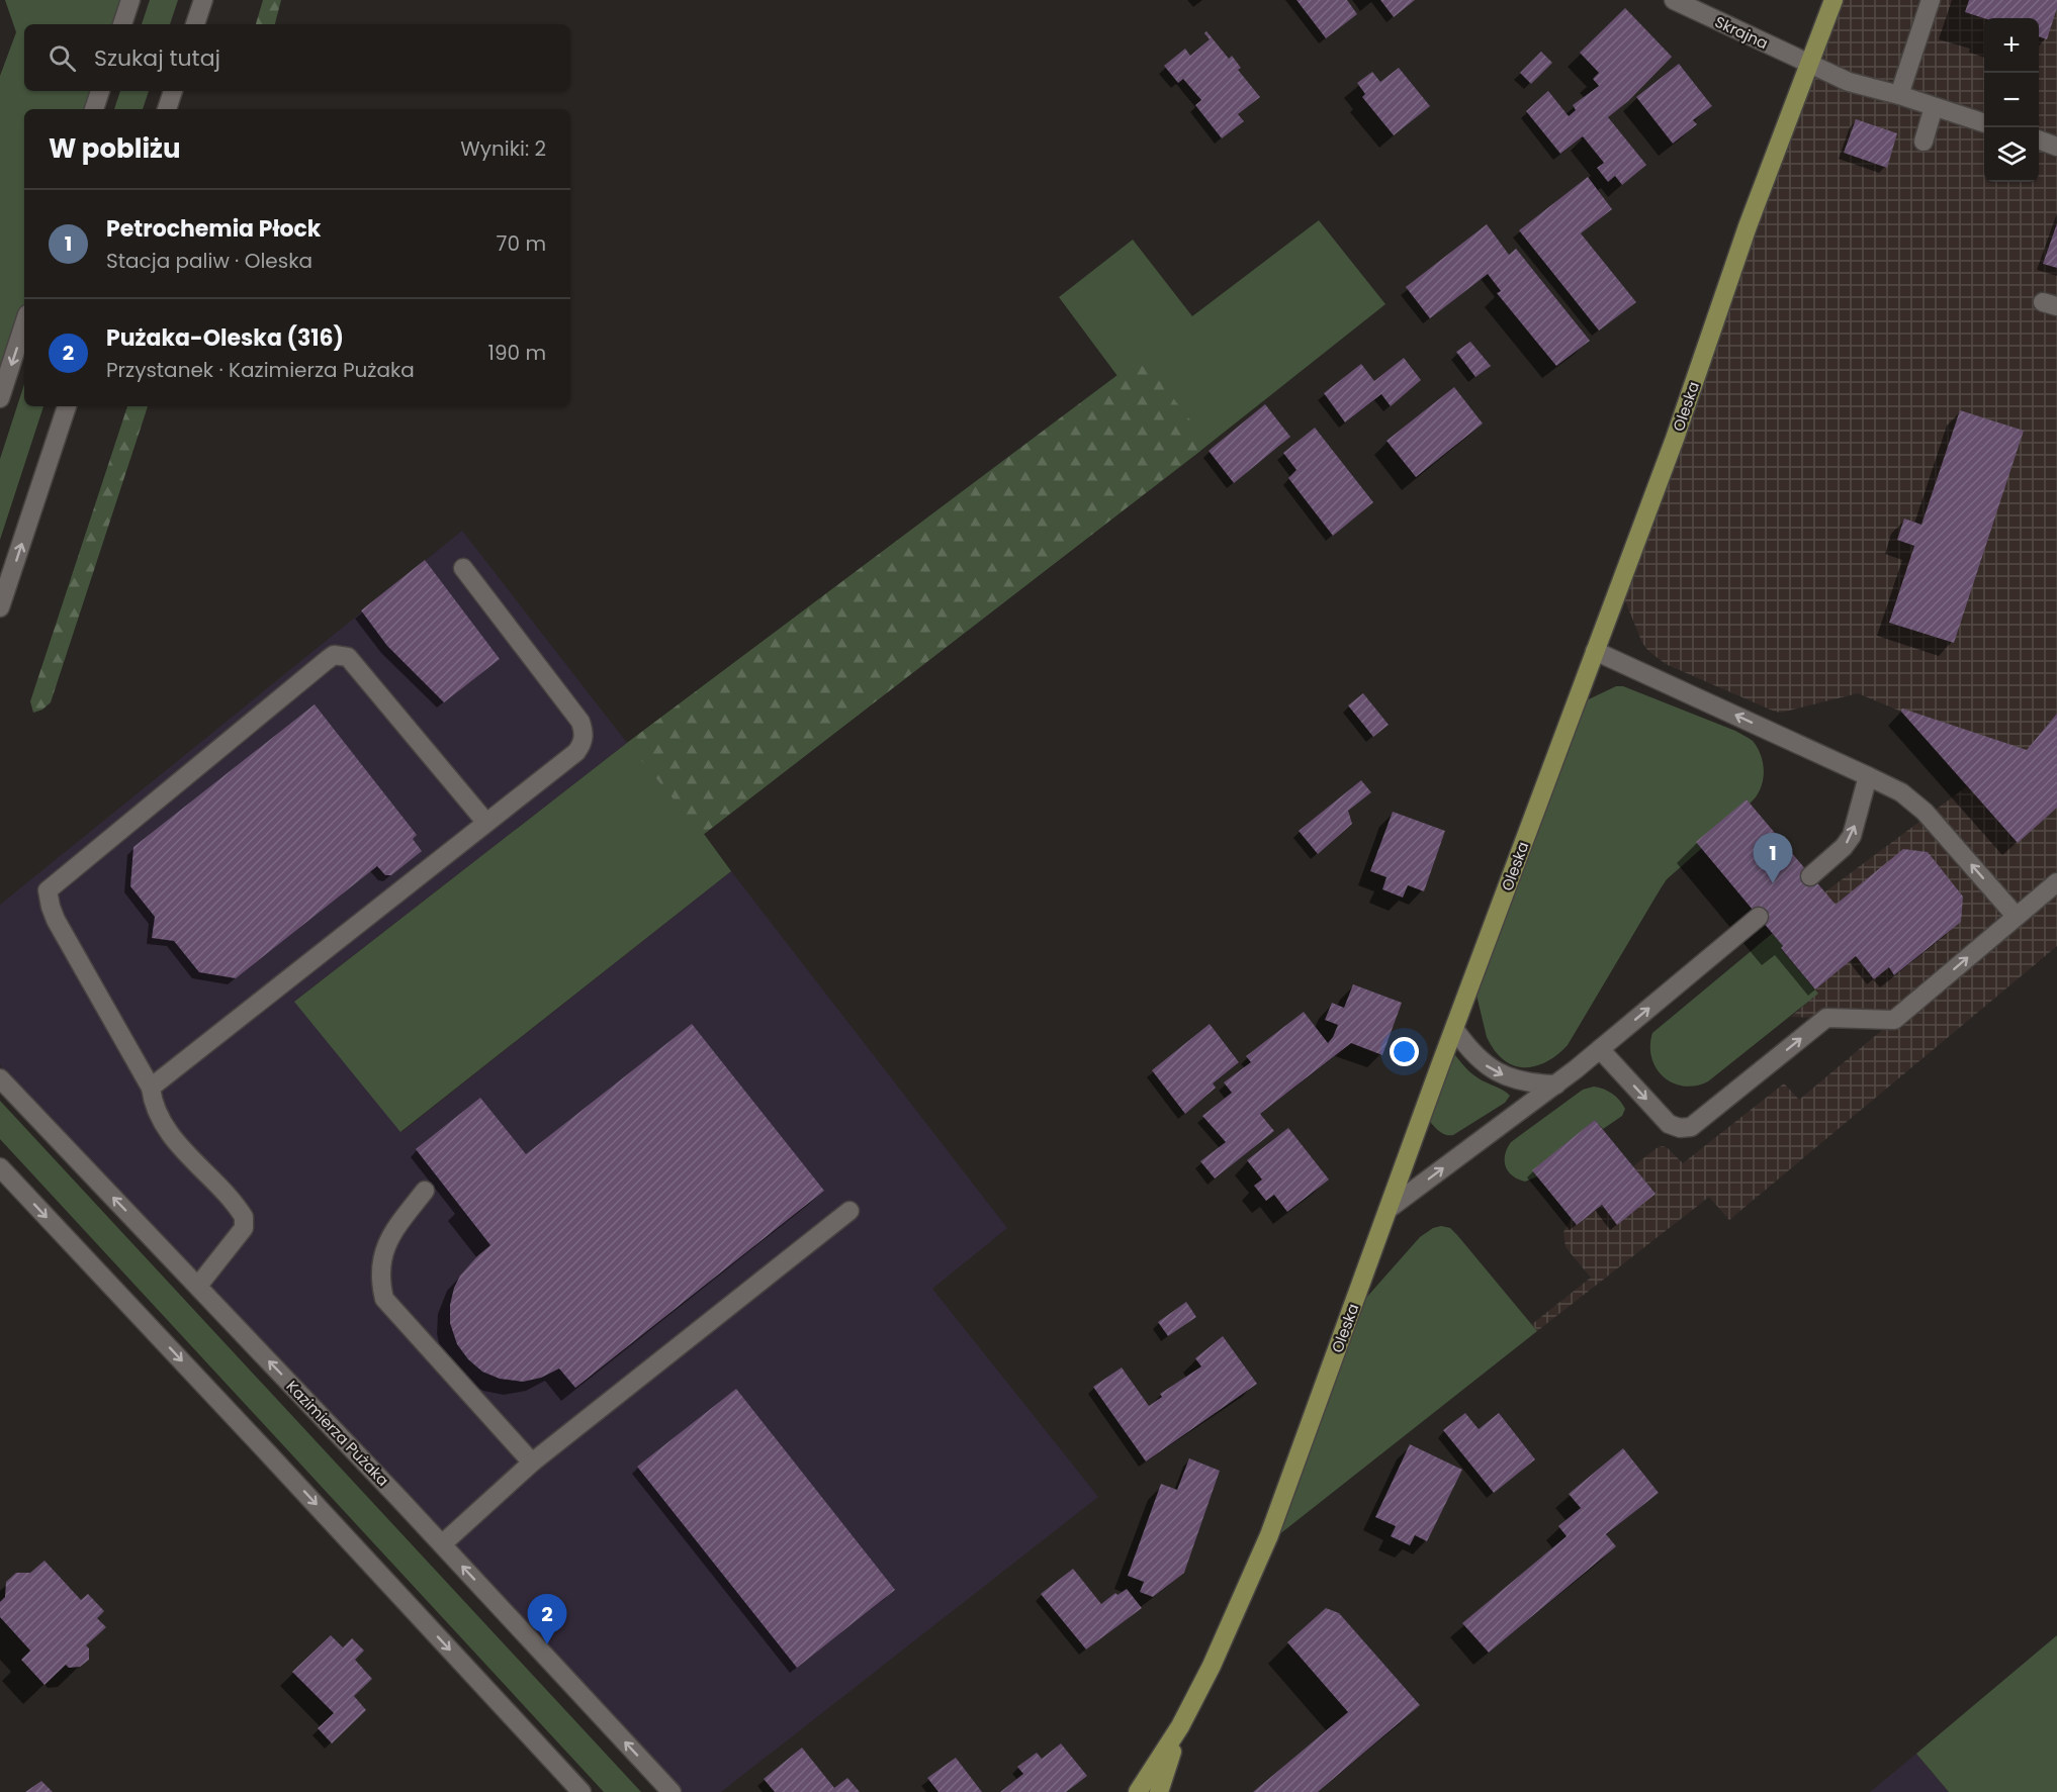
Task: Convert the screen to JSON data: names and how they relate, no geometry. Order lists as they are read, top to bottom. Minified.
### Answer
{"streets":{"main road":["Oleska"],"street":["Skrajna","Kazimierza Pużaka"]},"crossings":[["Skrajna","Oleska"]],"page":{"map_buttons":["+","−"],"search":"Szukaj tutaj","heading":["W pobliżu","Wyniki: 2"],"list":[{"mark":"1","name":"Petrochemia Płock","note":"Stacja paliw · Oleska","value":"70 m"},{"mark":"2","name":"Pużaka-Oleska (316)","note":"Przystanek · Kazimierza Pużaka","value":"190 m"}],"pins":["1","2"]}}
